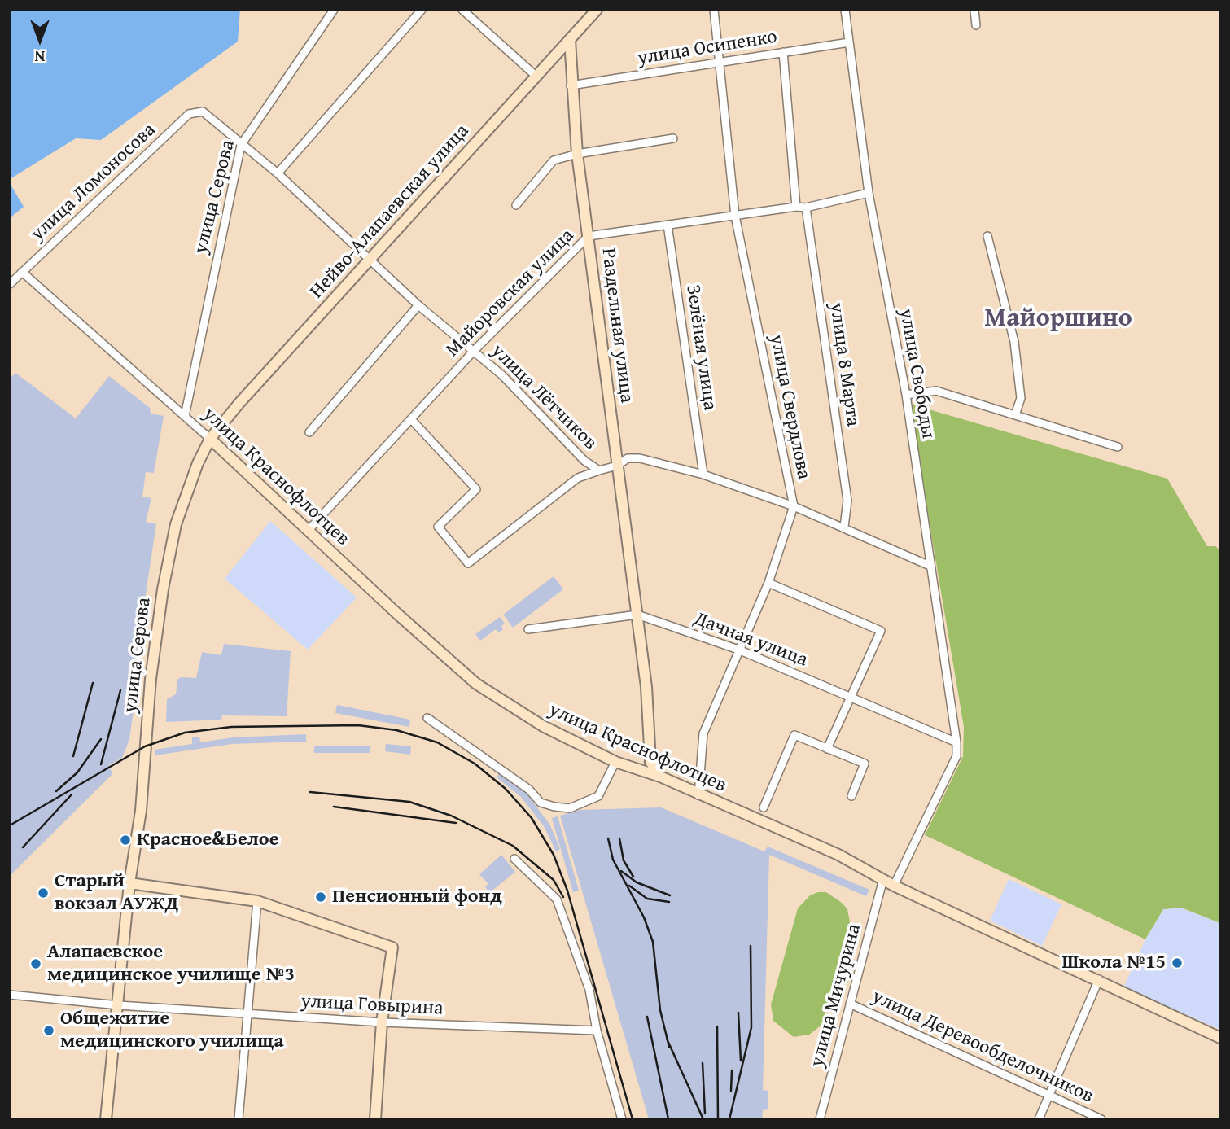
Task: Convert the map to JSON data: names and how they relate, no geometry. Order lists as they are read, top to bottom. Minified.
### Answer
{"streets":{"street":["улица Осипенко","улица Ломоносова","улица Серова","Нейво-Алапаевская улица","Майоровская улица","Раздельная улица","Зелёная улица","улица 8 Марта","улица Свободы","улица Лётчиков","улица Свердлова","улица Краснофлотцев","Дачная улица","улица Мичурина","улица Говырина","улица Деревообделочников"]},"crossings":[["улица Осипенко","Раздельная улица"],["улица Осипенко","улица Свободы"],["улица Осипенко","улица Свердлова"],["улица Ломоносова","улица Лётчиков"],["улица Ломоносова","улица Краснофлотцев"],["улица Серова","Нейво-Алапаевская улица"],["улица Серова","улица Лётчиков"],["улица Серова","улица Краснофлотцев"],["улица Серова","улица Говырина"],["Нейво-Алапаевская улица","Раздельная улица"],["Нейво-Алапаевская улица","улица Лётчиков"],["Нейво-Алапаевская улица","улица Краснофлотцев"],["Майоровская улица","Раздельная улица"],["Майоровская улица","Зелёная улица"],["Майоровская улица","улица 8 Марта"],["Майоровская улица","улица Свободы"],["Майоровская улица","улица Лётчиков"],["Майоровская улица","улица Свердлова"],["Майоровская улица","улица Краснофлотцев"],["Раздельная улица","улица Лётчиков"],["Раздельная улица","улица Краснофлотцев"],["Раздельная улица","Дачная улица"],["Зелёная улица","улица Лётчиков"],["улица 8 Марта","улица Лётчиков"],["улица Свободы","улица Лётчиков"],["улица Свободы","Дачная улица"],["улица Лётчиков","улица Свердлова"],["улица Свердлова","улица Краснофлотцев"],["улица Свердлова","Дачная улица"],["улица Краснофлотцев","улица Мичурина"],["улица Мичурина","улица Деревообделочников"]],"districts":["Майоршино"],"places":["Красное&Белое","Старый вокзал АУЖД","Пенсионный фонд","Школа №15","Алапаевское медицинское училище №3","Общежитие медицинского училища"],"north":"bottom"}
